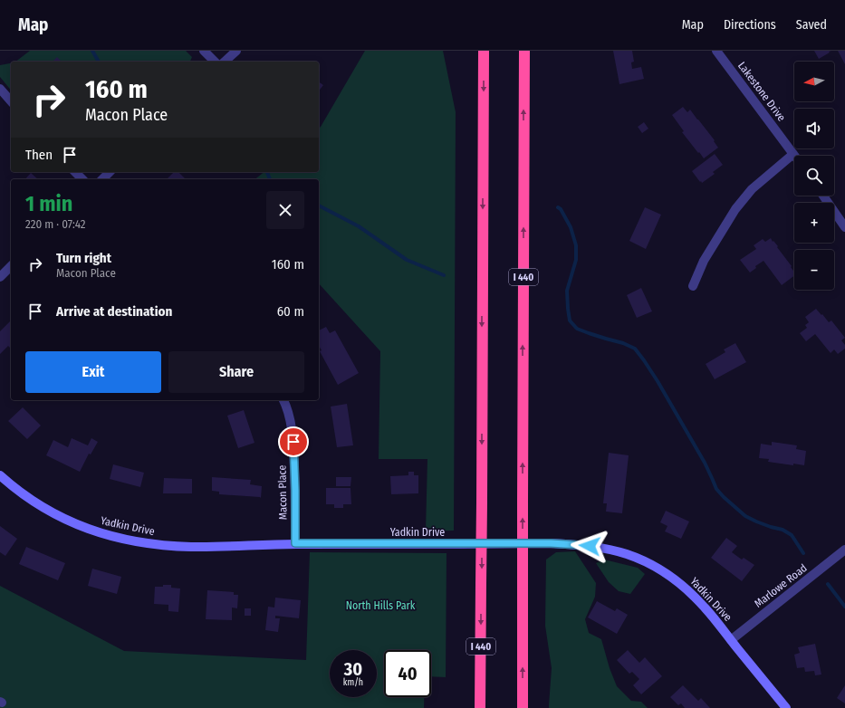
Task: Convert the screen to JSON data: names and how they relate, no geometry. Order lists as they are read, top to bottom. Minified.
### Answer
{"streets":{"highway":["I 440"],"street":["Lakestone Drive","Macon Place","Yadkin Drive","Marlowe Road"]},"crossings":[["Macon Place","Yadkin Drive"],["Yadkin Drive","Marlowe Road"]],"parks":["North Hills Park"],"north":"left","page":{"header":"Map","nav":["Map","Directions","Saved"],"map_buttons":["+","−"],"turn":["160 m","Macon Place"],"then":"Then","heading":["1 min","220 m · 07:42"],"list":[{"name":"Turn right","note":"Macon Place","value":"160 m"},{"name":"Arrive at destination","value":"60 m"}],"buttons":["Exit","Share"],"speed":"30 km/h","limit":"40"}}
